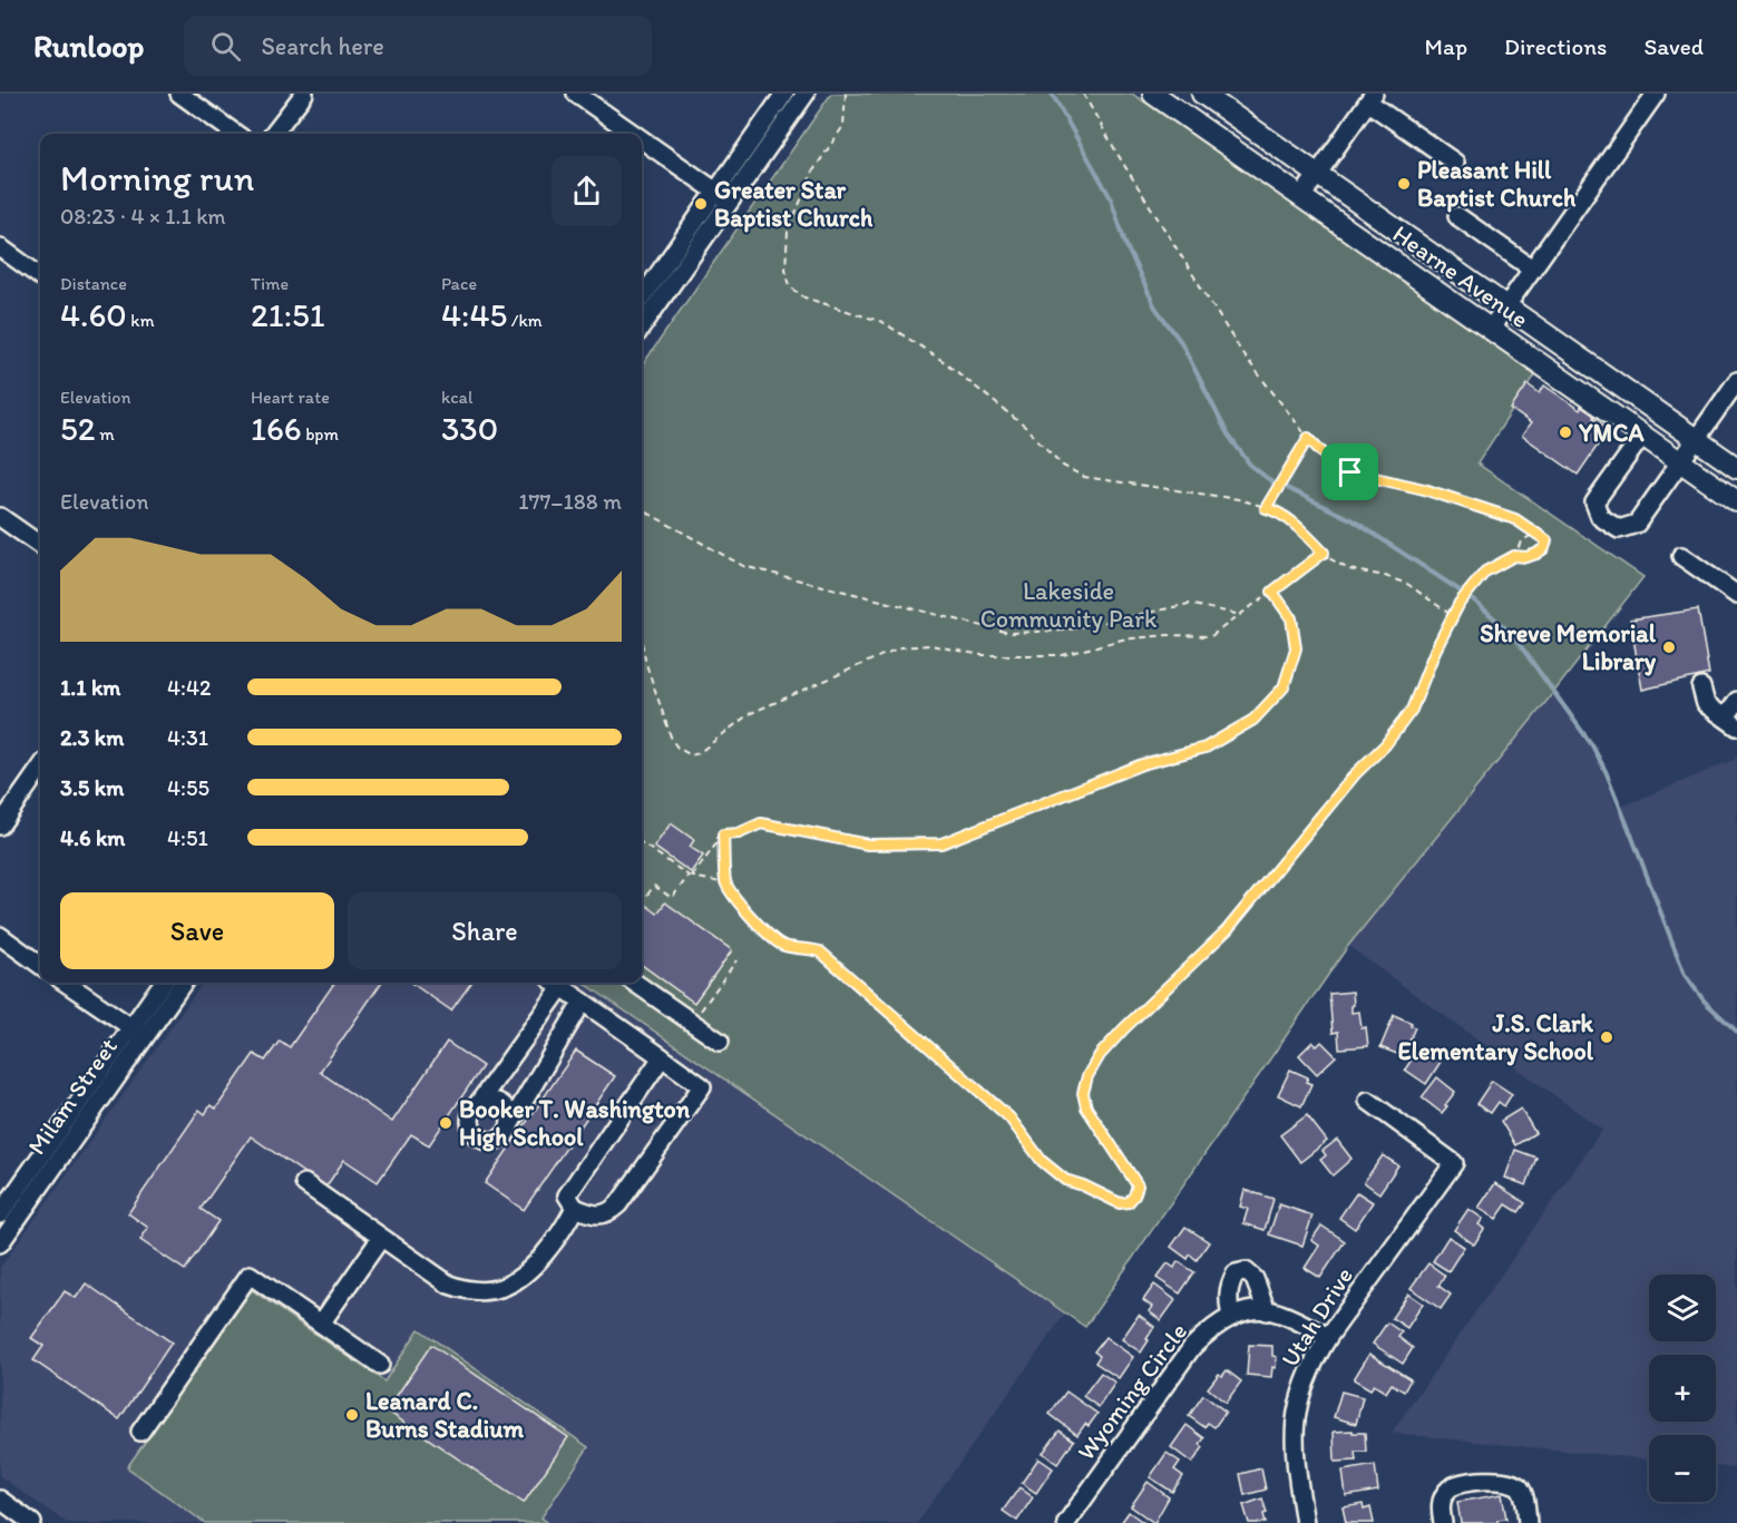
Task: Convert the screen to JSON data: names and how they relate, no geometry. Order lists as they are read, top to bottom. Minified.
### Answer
{"streets":{"main road":["Hearne Avenue"],"street":["Milam Street","Utah Drive","Wyoming Circle"]},"crossings":[["Utah Drive","Wyoming Circle"]],"parks":["Lakeside Community Park"],"places":["Pleasant Hill Baptist Church","Greater Star Baptist Church","YMCA","Shreve Memorial Library","J.S. Clark Elementary School","Booker T. Washington High School","Leanard C. Burns Stadium"],"page":{"header":"Runloop","search":"Search here","nav":["Map","Directions","Saved"],"heading":["Morning run","08:23 · 4 × 1.1 km"],"stats":[["Distance","4.60 km"],["Time","21:51"],["Pace","4:45 /km"],["Elevation","52 m"],["Heart rate","166 bpm"],["kcal","330"]],"chart":["Elevation","177–188 m"],"list":[{"name":"1.1 km","note":"4:42"},{"name":"2.3 km","note":"4:31"},{"name":"3.5 km","note":"4:55"},{"name":"4.6 km","note":"4:51"}],"buttons":["Save","Share"],"map_buttons":["+","−"]}}
